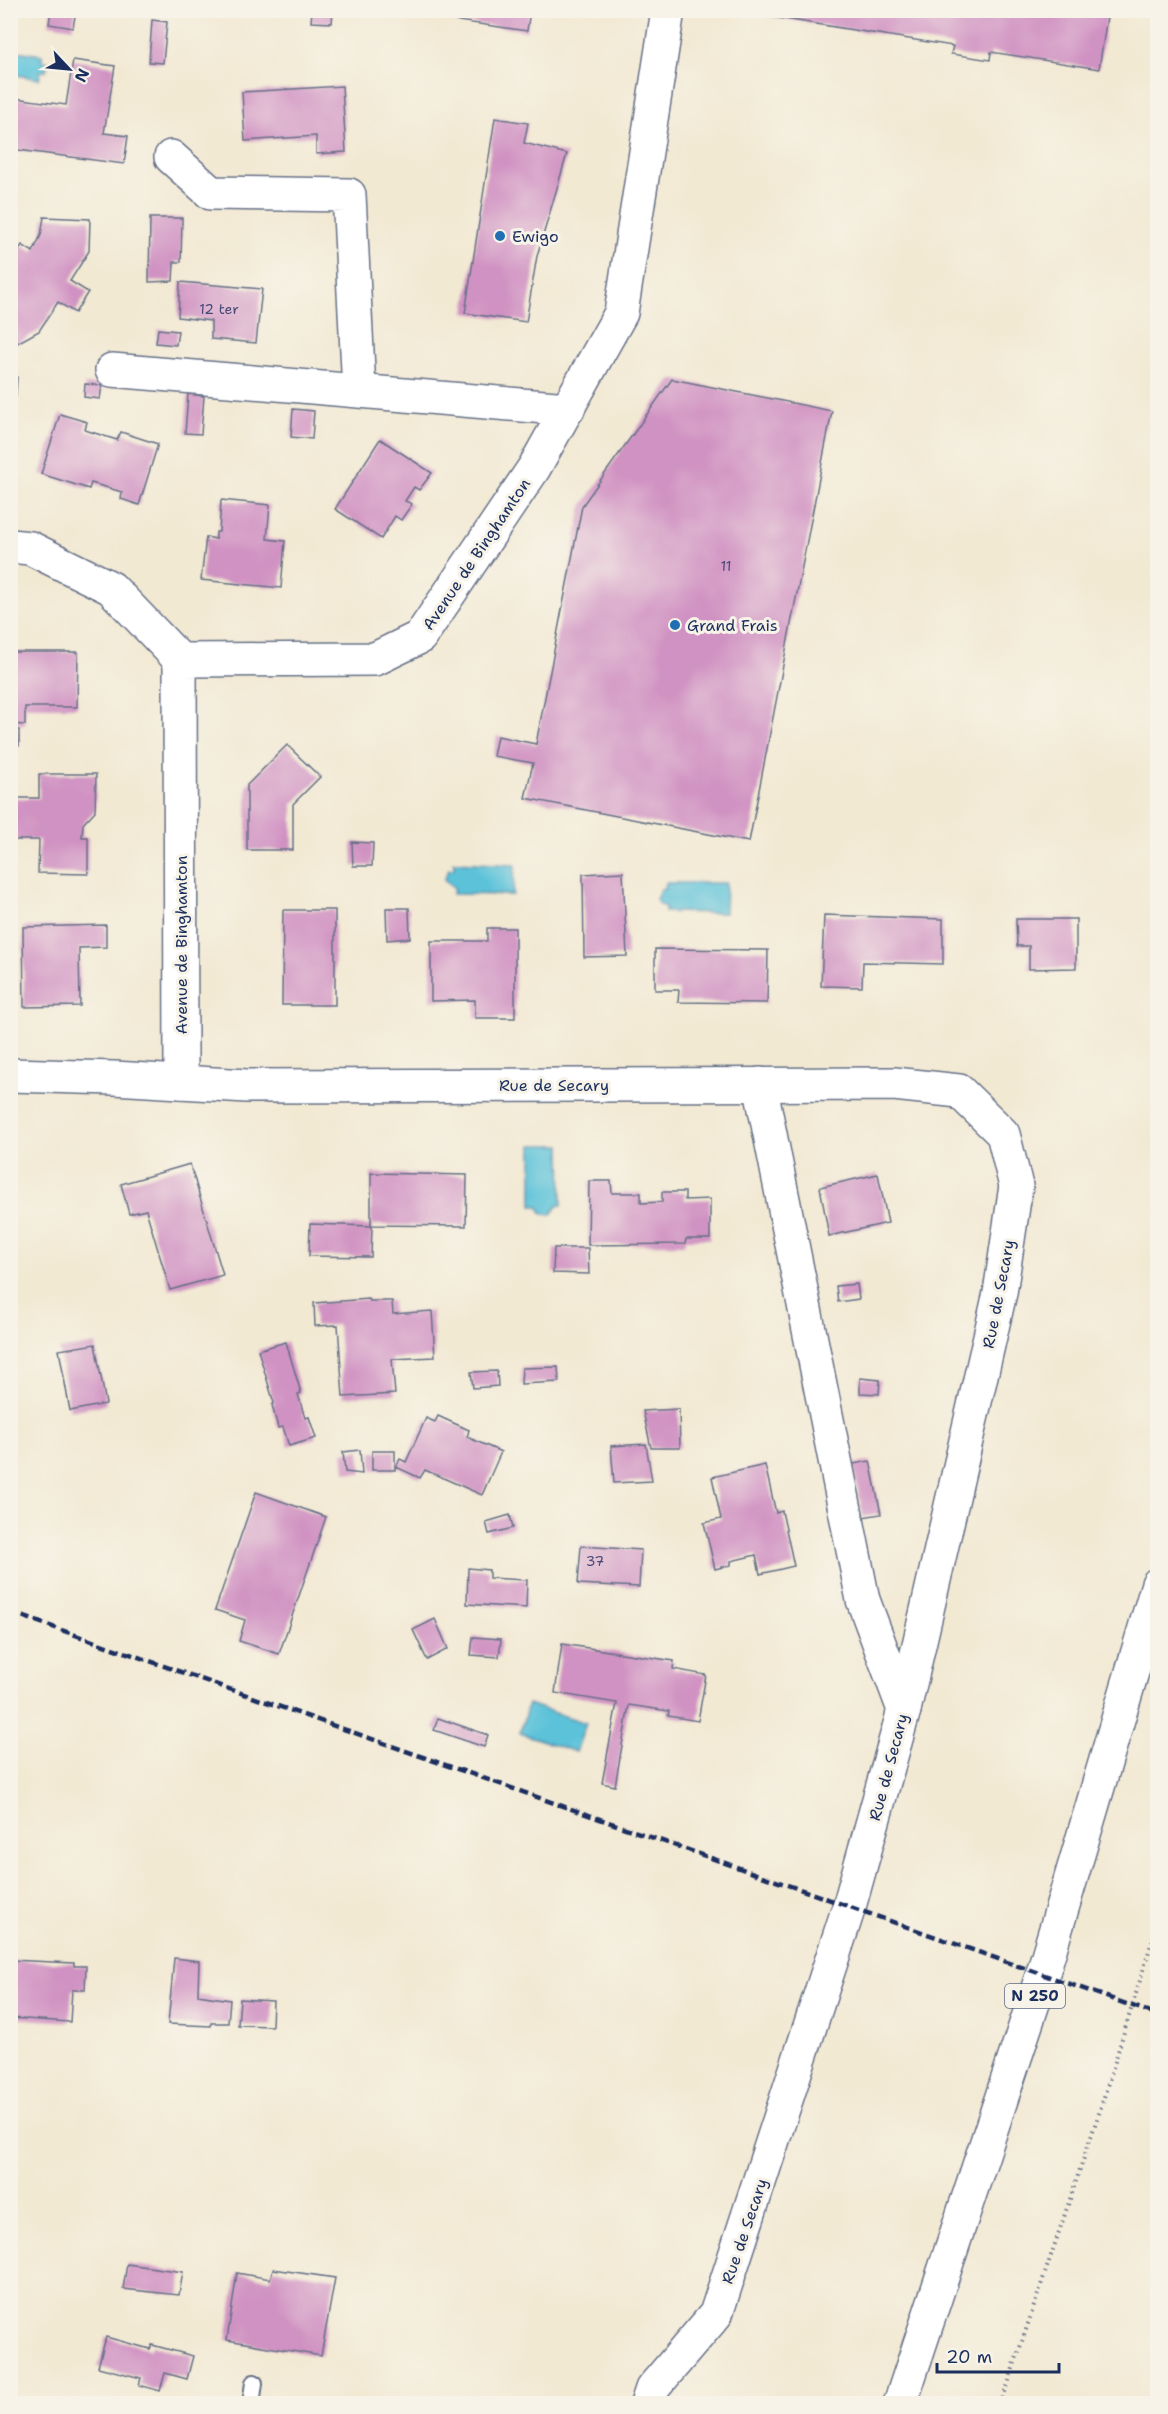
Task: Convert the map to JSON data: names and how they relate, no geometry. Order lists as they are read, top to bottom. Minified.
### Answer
{"streets":{"street":["Avenue de Binghamton","Rue de Secary","N 250"]},"crossings":[["Avenue de Binghamton","Rue de Secary"]],"places":["Ewigo","Grand Frais"],"house_numbers":["12 ter","11","37"],"scale_bar":"20 m","north":"bottom right"}
